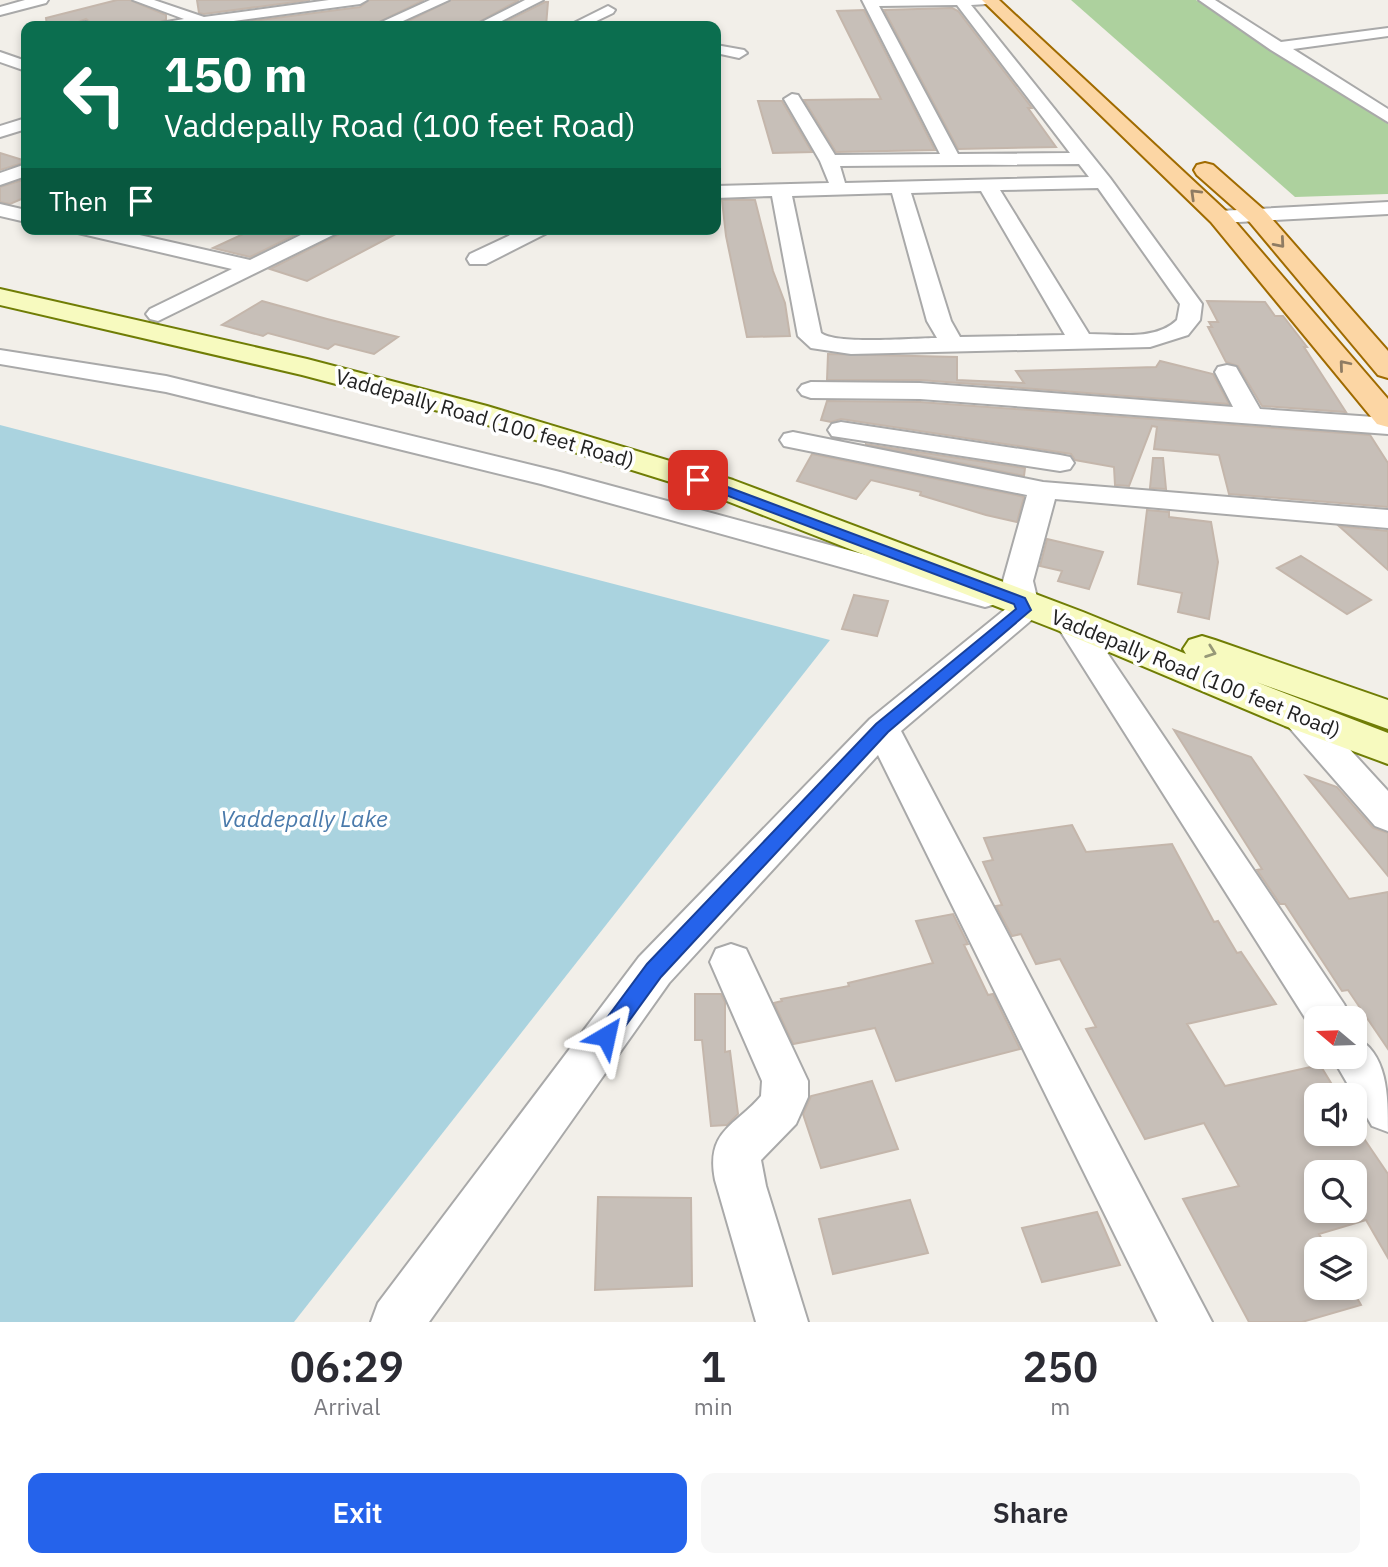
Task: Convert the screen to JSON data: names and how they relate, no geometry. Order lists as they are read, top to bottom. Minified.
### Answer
{"streets":{"main road":["Vaddepally Road (100 feet Road)"]},"water":["Vaddepally Lake"],"north":"left","page":{"turn":["150 m","Vaddepally Road (100 feet Road)"],"then":"Then","eta":["06:29","Arrival","1","min","250","m"],"buttons":["Exit","Share"]}}
